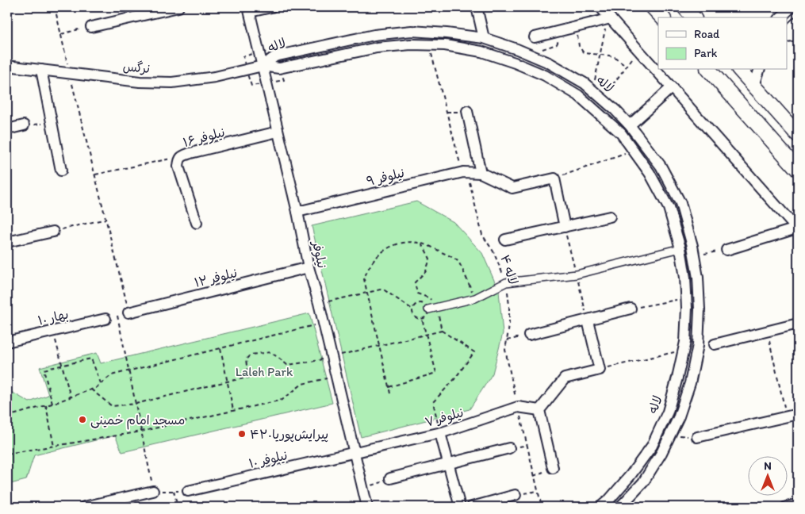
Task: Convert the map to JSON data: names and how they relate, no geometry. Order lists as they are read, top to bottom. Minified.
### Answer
{"streets":{"street":["لاله","نرگس","نیلوفر ۱۶","نیلوفر ۹","نیلوفر","نیلوفر ۱۲","بهار ۱۰","نیلوفر ۷","نیلوفر ۱۰"],"path":["لاله ۴"]},"crossings":[["لاله","نرگس"],["لاله","نیلوفر"],["لاله","لاله ۴"],["نرگس","نیلوفر"],["نیلوفر ۱۶","نیلوفر"],["نیلوفر ۹","نیلوفر"],["نیلوفر ۹","لاله ۴"],["نیلوفر","نیلوفر ۱۲"],["نیلوفر","نیلوفر ۷"],["نیلوفر","نیلوفر ۱۰"],["لاله ۴","نیلوفر ۷"],["نیلوفر ۷","نیلوفر ۱۰"]],"parks":["Laleh Park"],"places":["مسجد امام خمینی","پیرایش‌پوریا۴۲۰"],"legend":["Road","Park"],"north":"top"}
